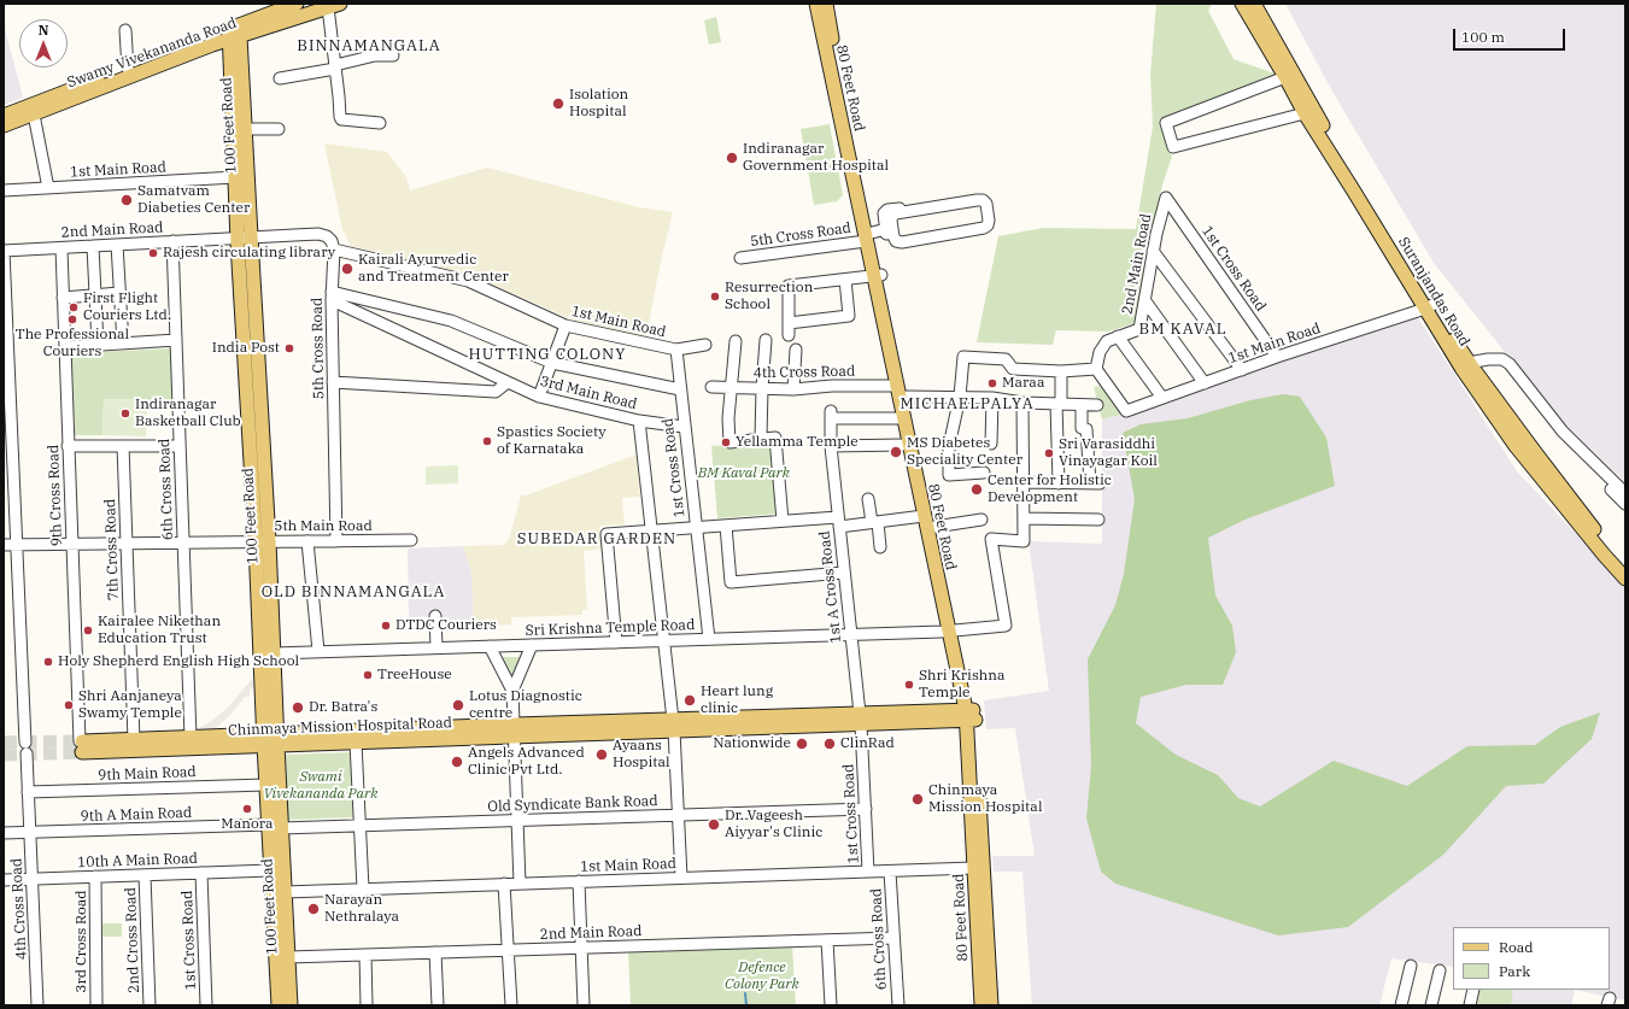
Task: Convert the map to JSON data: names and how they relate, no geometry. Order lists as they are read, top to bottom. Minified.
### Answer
{"streets":{"main road":["Swamy Vivekananda Road","80 Feet Road","100 Feet Road","Suranjandas Road","Chinmaya Mission Hospital Road"],"street":["1st Main Road","2nd Main Road","5th Cross Road","1st Cross Road","4th Cross Road","3rd Main Road","6th Cross Road","9th Cross Road","5th Main Road","7th Cross Road","1st A Cross Road","Sri Krishna Temple Road","9th Main Road","Old Syndicate Bank Road","9th A Main Road","10th A Main Road","2nd Cross Road","3rd Cross Road"]},"crossings":[["Swamy Vivekananda Road","100 Feet Road"],["80 Feet Road","1st Main Road"],["80 Feet Road","5th Cross Road"],["80 Feet Road","4th Cross Road"],["80 Feet Road","1st A Cross Road"],["80 Feet Road","Sri Krishna Temple Road"],["80 Feet Road","Chinmaya Mission Hospital Road"],["100 Feet Road","1st Main Road"],["100 Feet Road","2nd Main Road"],["100 Feet Road","5th Main Road"],["100 Feet Road","Sri Krishna Temple Road"],["100 Feet Road","Chinmaya Mission Hospital Road"],["100 Feet Road","9th Main Road"],["100 Feet Road","Old Syndicate Bank Road"],["100 Feet Road","9th A Main Road"],["100 Feet Road","10th A Main Road"],["1st Main Road","2nd Main Road"],["1st Main Road","5th Cross Road"],["1st Main Road","1st Cross Road"],["1st Main Road","Suranjandas Road"],["1st Main Road","6th Cross Road"],["2nd Main Road","1st Cross Road"],["2nd Main Road","4th Cross Road"],["2nd Main Road","6th Cross Road"],["2nd Main Road","9th Cross Road"],["5th Cross Road","3rd Main Road"],["5th Cross Road","5th Main Road"],["1st Cross Road","3rd Main Road"],["1st Cross Road","1st A Cross Road"],["1st Cross Road","Sri Krishna Temple Road"],["1st Cross Road","Chinmaya Mission Hospital Road"],["1st Cross Road","Old Syndicate Bank Road"],["1st Cross Road","10th A Main Road"],["4th Cross Road","5th Main Road"],["4th Cross Road","9th Main Road"],["4th Cross Road","9th A Main Road"],["4th Cross Road","10th A Main Road"],["6th Cross Road","5th Main Road"],["6th Cross Road","Chinmaya Mission Hospital Road"],["9th Cross Road","5th Main Road"],["9th Cross Road","Chinmaya Mission Hospital Road"],["5th Main Road","7th Cross Road"],["7th Cross Road","Chinmaya Mission Hospital Road"],["1st A Cross Road","Sri Krishna Temple Road"],["1st A Cross Road","Chinmaya Mission Hospital Road"],["Old Syndicate Bank Road","9th A Main Road"],["10th A Main Road","2nd Cross Road"],["10th A Main Road","3rd Cross Road"]],"districts":["BINNAMANGALA","BM KAVAL","HUTTING COLONY","MICHAELPALYA","SUBEDAR GARDEN","OLD BINNAMANGALA"],"parks":["BM Kaval Park","Swami Vivekananda Park","Defence Colony Park"],"places":["Isolation Hospital","Indiranagar Government Hospital","Samatvam Diabeties Center","Rajesh circulating library","Kairali Ayurvedic and Treatment Center","Resurrection School","First Flight Couriers Ltd.","The Professional Couriers","India Post","Maraa","Indiranagar Basketball Club","Spastics Society of Karnataka","Yellamma Temple","MS Diabetes Speciality Center","Sri Varasiddhi Vinayagar Koil","Center for Holistic Development","DTDC Couriers","Kairalee Nikethan Education Trust","Holy Shepherd English High School","TreeHouse","Shri Krishna Temple","Heart lung clinic","Shri Aanjaneya Swamy Temple","Lotus Diagnostic centre","Dr. Batra's","Nationwide","ClinRad","Ayaans Hospital","Angels Advanced Clinic Pvt Ltd.","Chinmaya Mission Hospital","Manora","Dr. Vageesh Aiyyar's Clinic","Narayan Nethralaya"],"legend":["Road","Park"],"scale_bar":"100 m","north":"top"}
